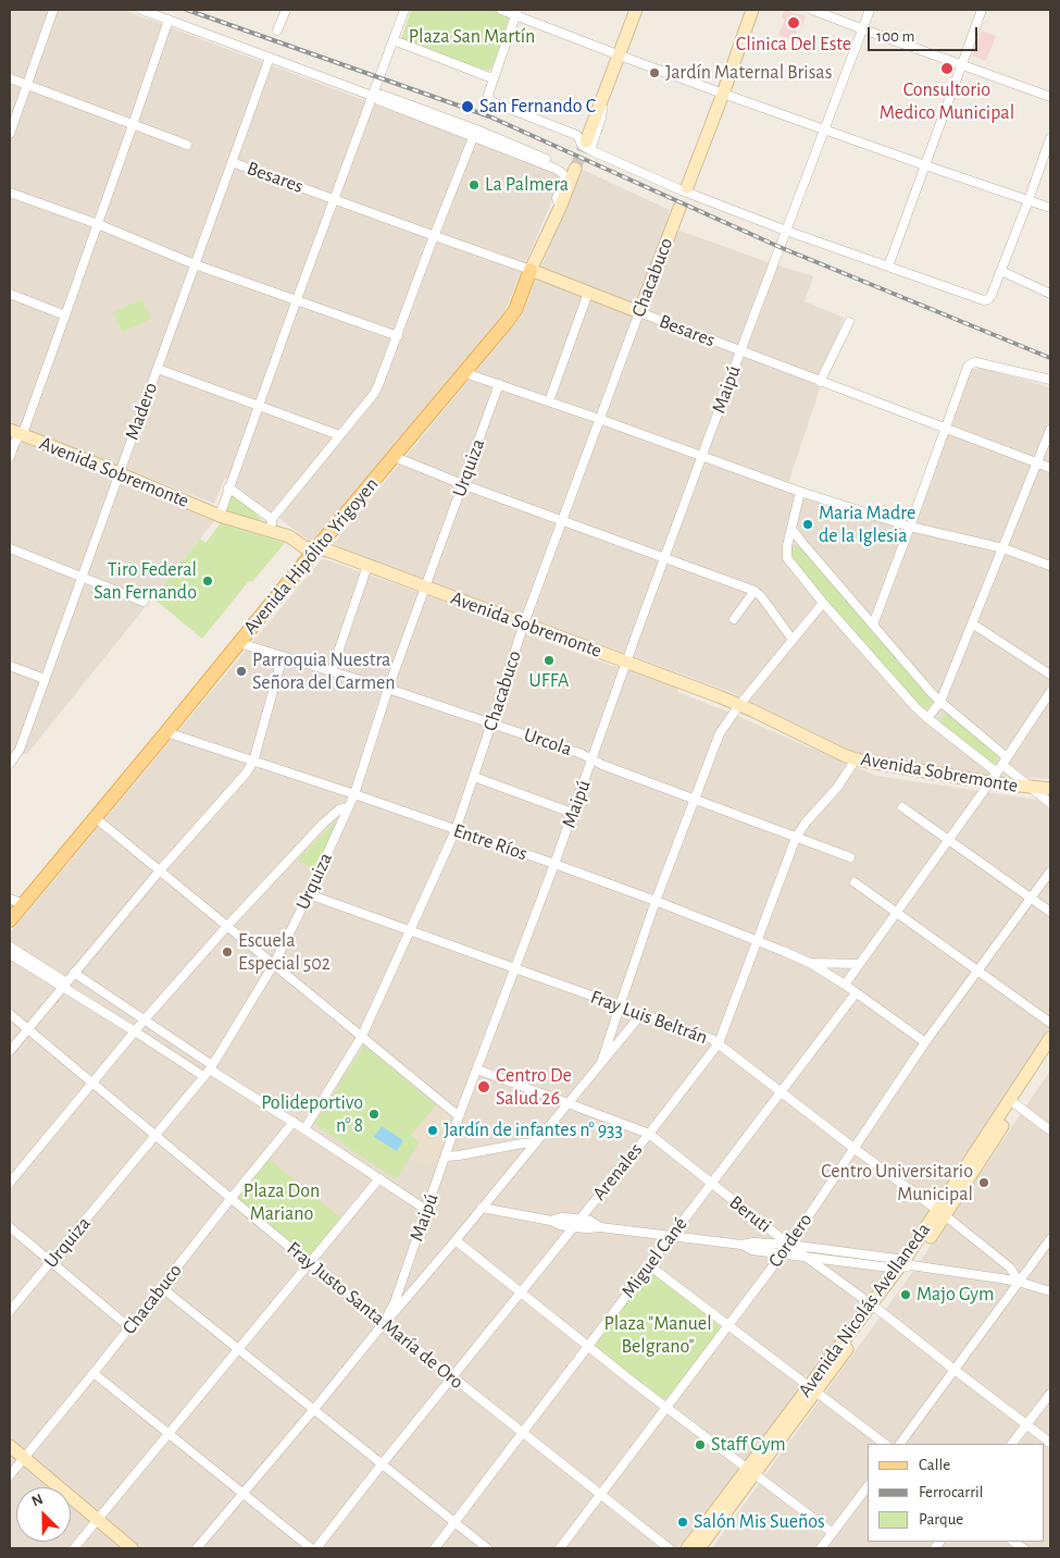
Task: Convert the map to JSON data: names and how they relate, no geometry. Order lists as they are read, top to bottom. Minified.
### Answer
{"streets":{"main road":["Besares","Chacabuco","Avenida Sobremonte","Avenida Hipólito Yrigoyen","Avenida Nicolás Avellaneda"],"street":["Maipú","Madero","Urquiza","Urcola","Entre Ríos","Fray Luis Beltrán","Arenales","Beruti","Cordero","Miguel Cané","Fray Justo Santa María de Oro"]},"crossings":[["Besares","Chacabuco"],["Besares","Maipú"],["Besares","Madero"],["Besares","Avenida Hipólito Yrigoyen"],["Chacabuco","Avenida Sobremonte"],["Chacabuco","Urcola"],["Chacabuco","Entre Ríos"],["Chacabuco","Fray Luis Beltrán"],["Chacabuco","Fray Justo Santa María de Oro"],["Maipú","Avenida Sobremonte"],["Maipú","Urcola"],["Maipú","Entre Ríos"],["Maipú","Fray Luis Beltrán"],["Maipú","Beruti"],["Maipú","Fray Justo Santa María de Oro"],["Madero","Avenida Sobremonte"],["Urquiza","Avenida Sobremonte"],["Urquiza","Urcola"],["Urquiza","Entre Ríos"],["Urquiza","Fray Luis Beltrán"],["Urquiza","Fray Justo Santa María de Oro"],["Avenida Sobremonte","Avenida Hipólito Yrigoyen"],["Avenida Sobremonte","Arenales"],["Avenida Hipólito Yrigoyen","Urcola"],["Avenida Hipólito Yrigoyen","Entre Ríos"],["Urcola","Arenales"],["Entre Ríos","Arenales"],["Entre Ríos","Cordero"],["Entre Ríos","Miguel Cané"],["Fray Luis Beltrán","Arenales"],["Fray Luis Beltrán","Cordero"],["Fray Luis Beltrán","Miguel Cané"],["Fray Luis Beltrán","Avenida Nicolás Avellaneda"],["Arenales","Beruti"],["Arenales","Fray Justo Santa María de Oro"],["Beruti","Cordero"],["Beruti","Miguel Cané"],["Beruti","Avenida Nicolás Avellaneda"],["Cordero","Fray Justo Santa María de Oro"],["Miguel Cané","Fray Justo Santa María de Oro"]],"parks":["Plaza San Martín","Plaza Don Mariano","Plaza \"Manuel Belgrano\""],"places":["Clinica Del Este","Consultorio Medico Municipal","Jardín Maternal Brisas","San Fernando C","La Palmera","Maria Madre de la Iglesia","Tiro Federal San Fernando","UFFA","Parroquia Nuestra Señora del Carmen","Escuela Especial 502","Centro De Salud 26","Polideportivo n° 8","Jardín de infantes n° 933","Centro Universitario Municipal","Majo Gym","Staff Gym","Salón Mis Sueños"],"legend":["Calle","Ferrocarril","Parque"],"scale_bar":"100 m","north":"top left"}
